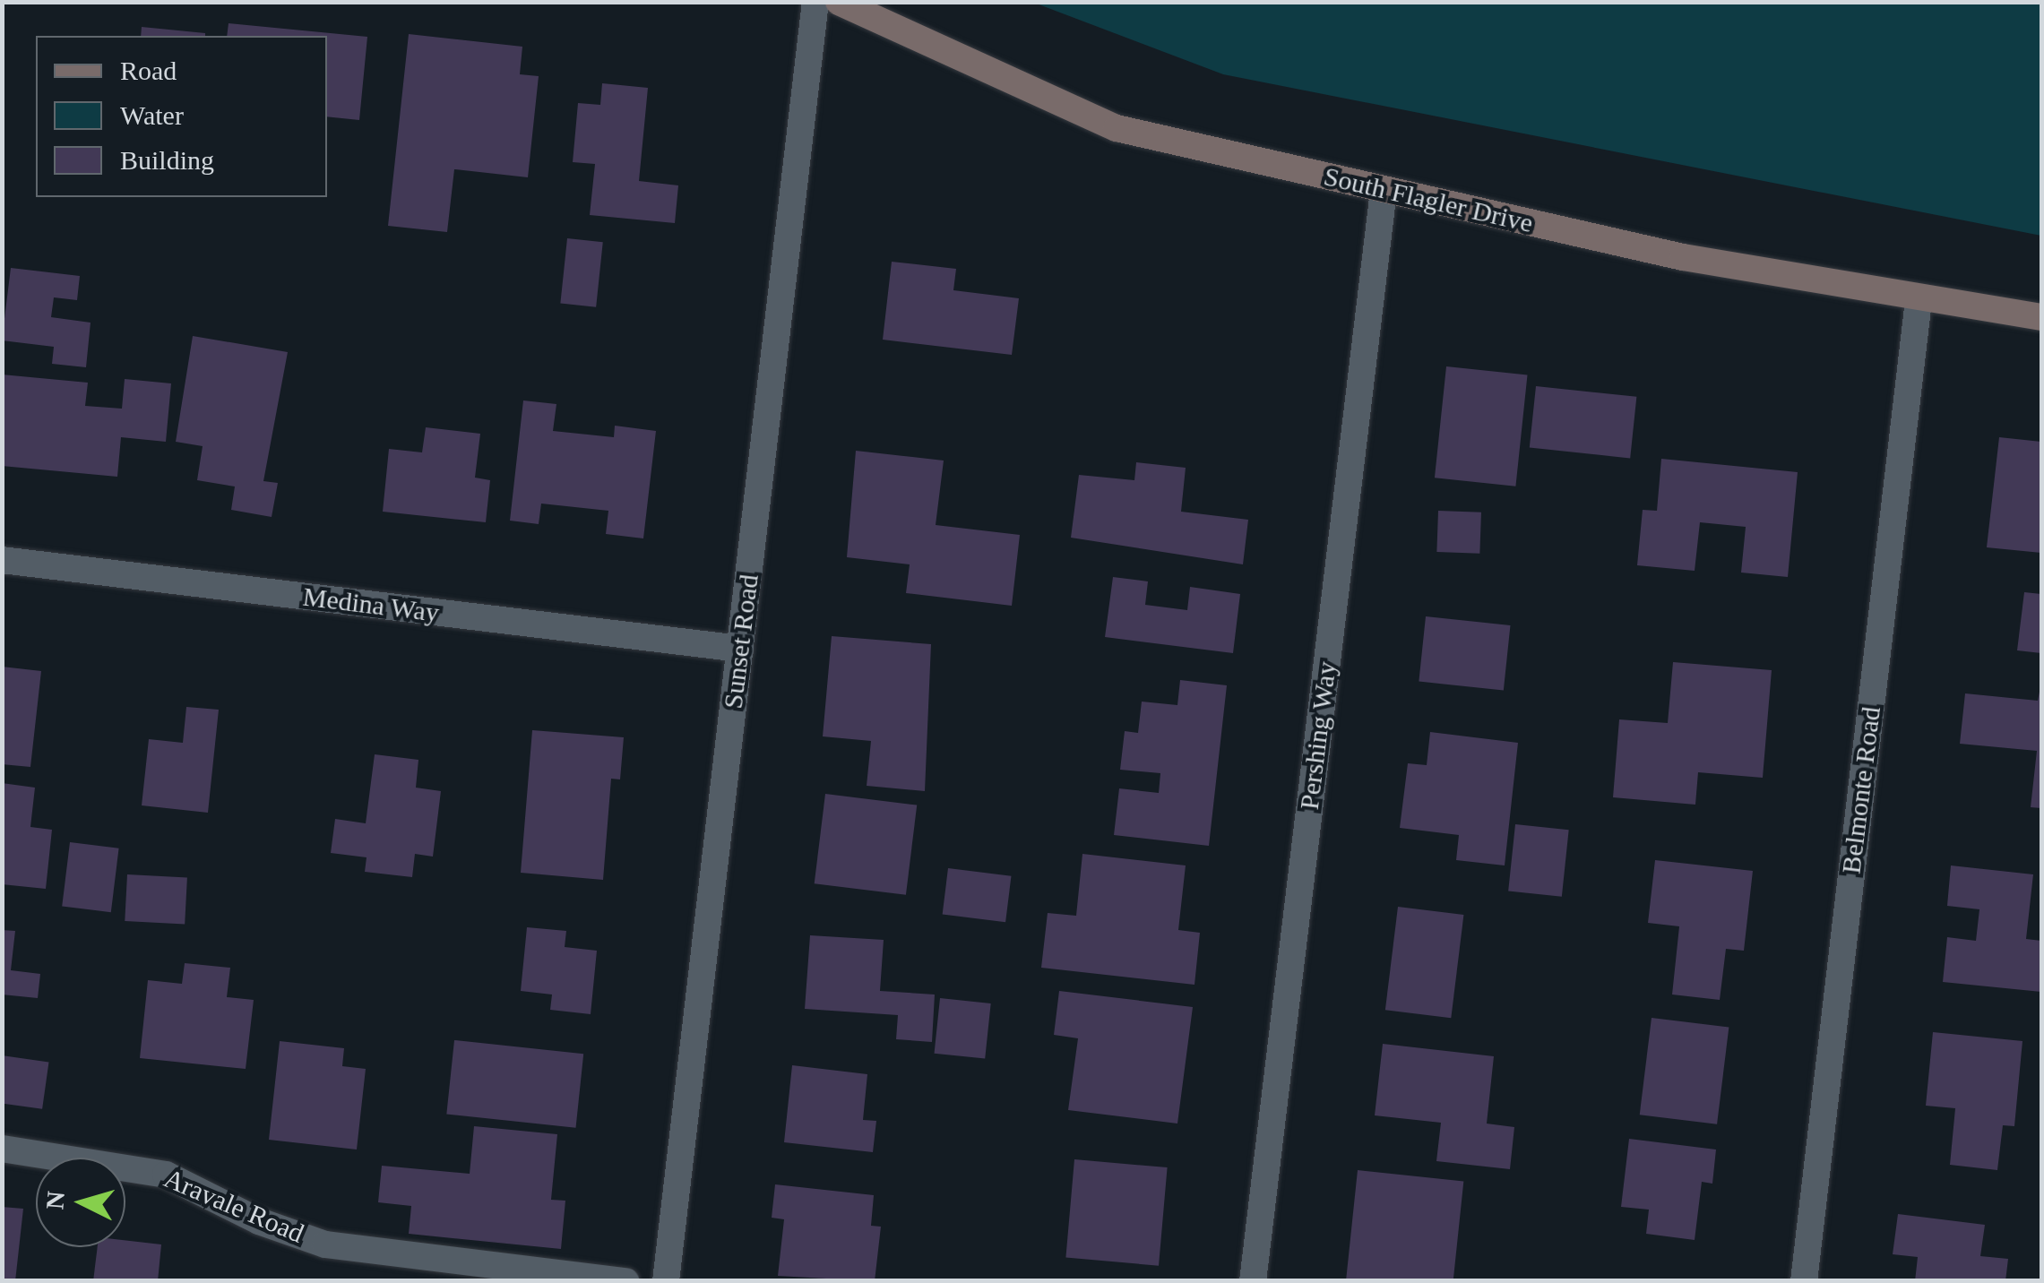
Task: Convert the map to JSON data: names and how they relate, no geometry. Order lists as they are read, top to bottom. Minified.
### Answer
{"streets":{"street":["South Flagler Drive","Medina Way","Sunset Road","Pershing Way","Belmonte Road","Aravale Road"]},"crossings":[["South Flagler Drive","Pershing Way"],["South Flagler Drive","Belmonte Road"],["Medina Way","Sunset Road"]],"legend":["Road","Water","Building"],"north":"left"}
